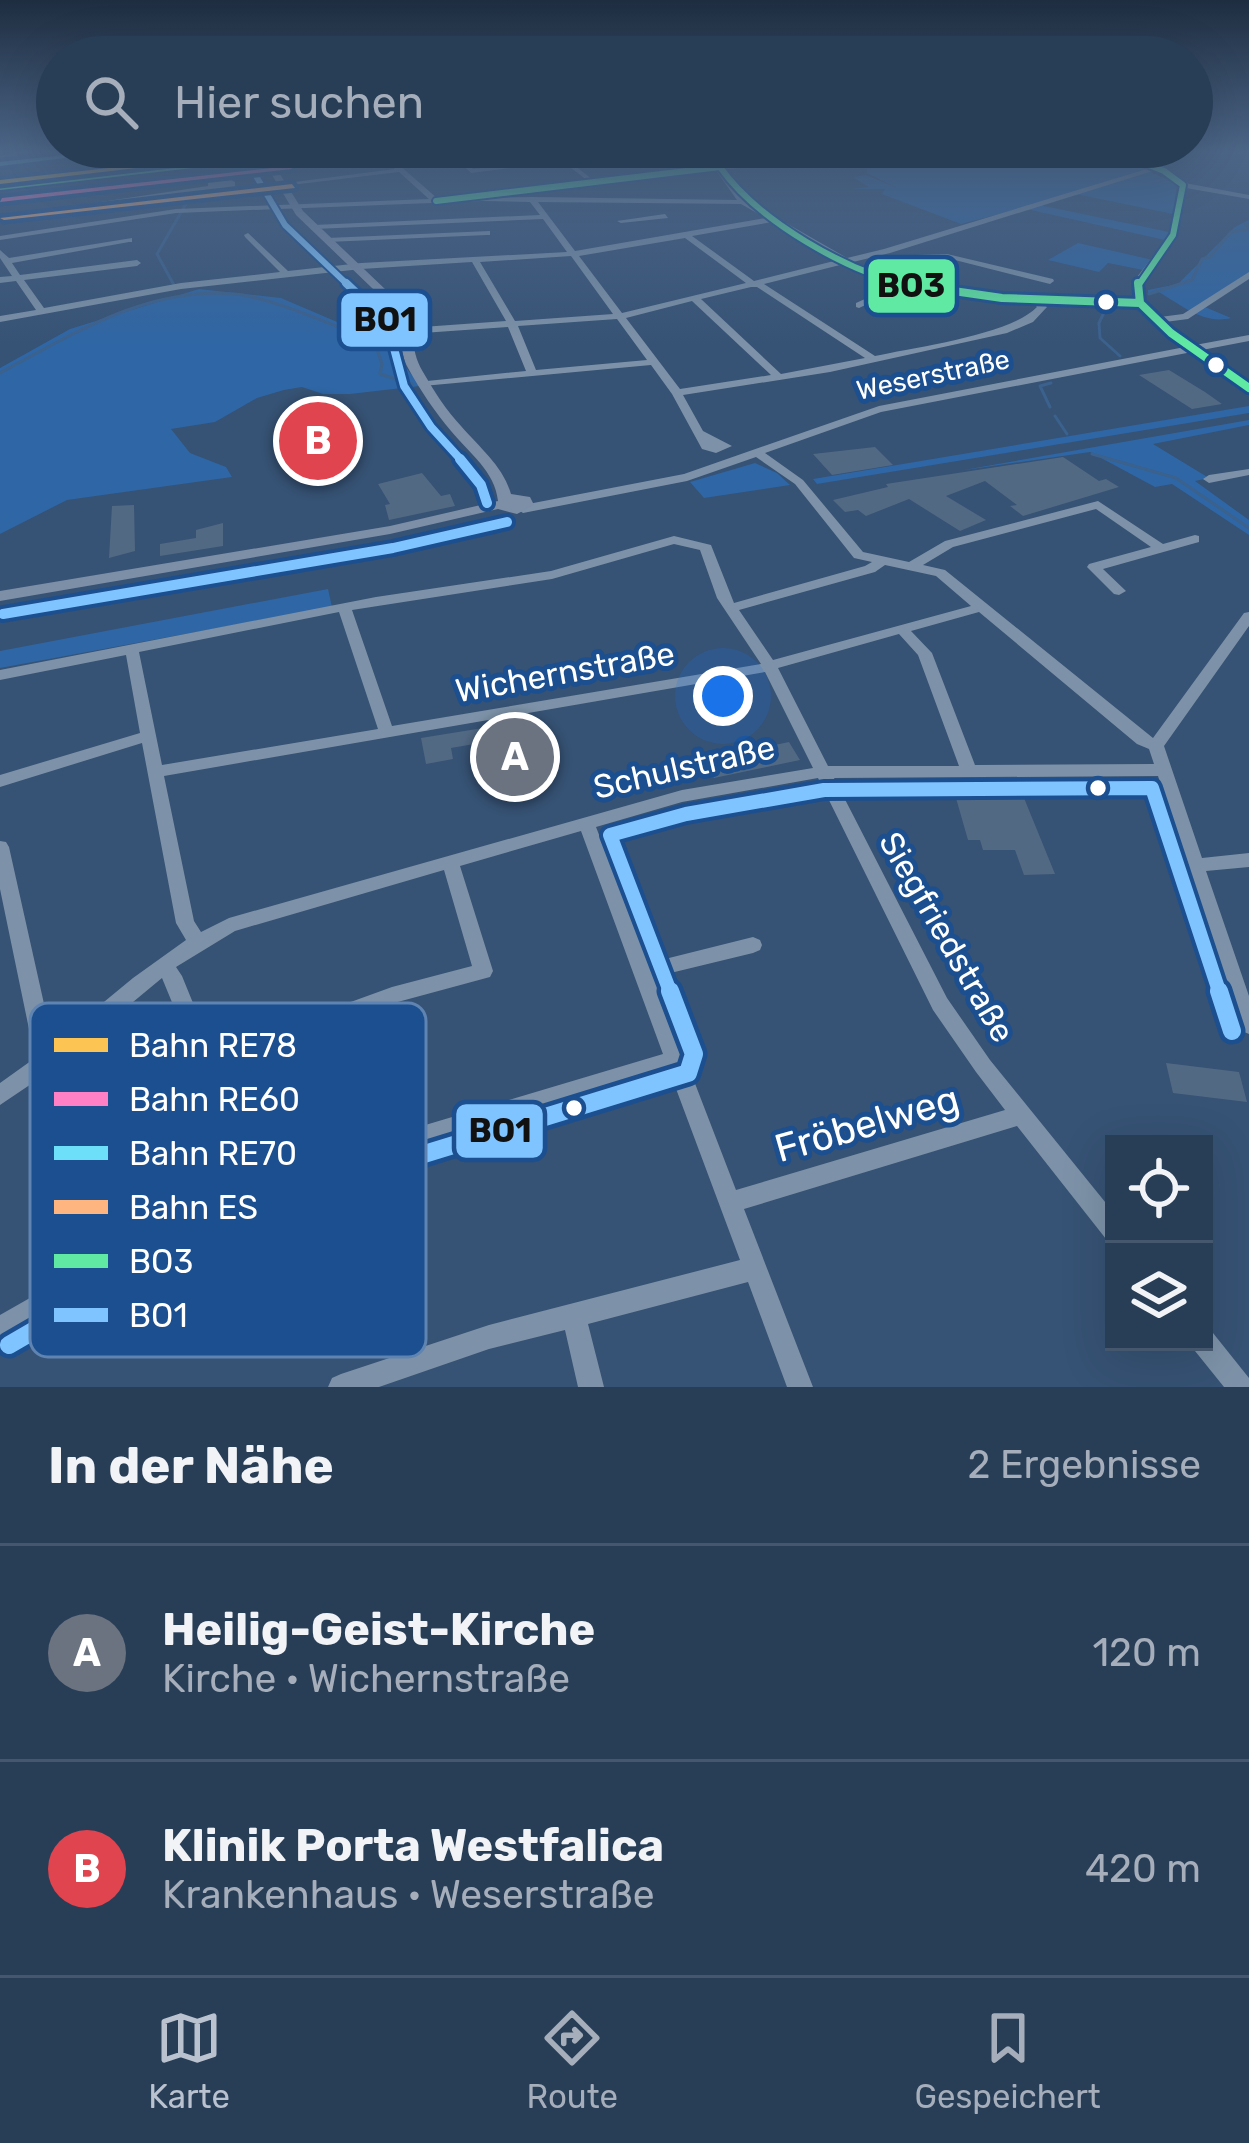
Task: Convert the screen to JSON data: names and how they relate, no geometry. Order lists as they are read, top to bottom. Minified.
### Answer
{"streets":{"main road":["Weserstraße"],"street":["Wichernstraße","Schulstraße","Siegfriedstraße","Fröbelweg"]},"crossings":[["Wichernstraße","Siegfriedstraße"],["Schulstraße","Siegfriedstraße"],["Siegfriedstraße","Fröbelweg"]],"lines":["rail line ES","transit line BO3","transit line BO1"],"legend":["Bahn RE78","Bahn RE60","Bahn RE70","Bahn ES","BO3","BO1"],"page":{"search":"Hier suchen","pins":["B","A"],"heading":["In der Nähe","2 Ergebnisse"],"list":[{"mark":"A","name":"Heilig-Geist-Kirche","note":"Kirche · Wichernstraße","value":"120 m"},{"mark":"B","name":"Klinik Porta Westfalica","note":"Krankenhaus · Weserstraße","value":"420 m"}],"nav":["Karte","Route","Gespeichert"]}}
